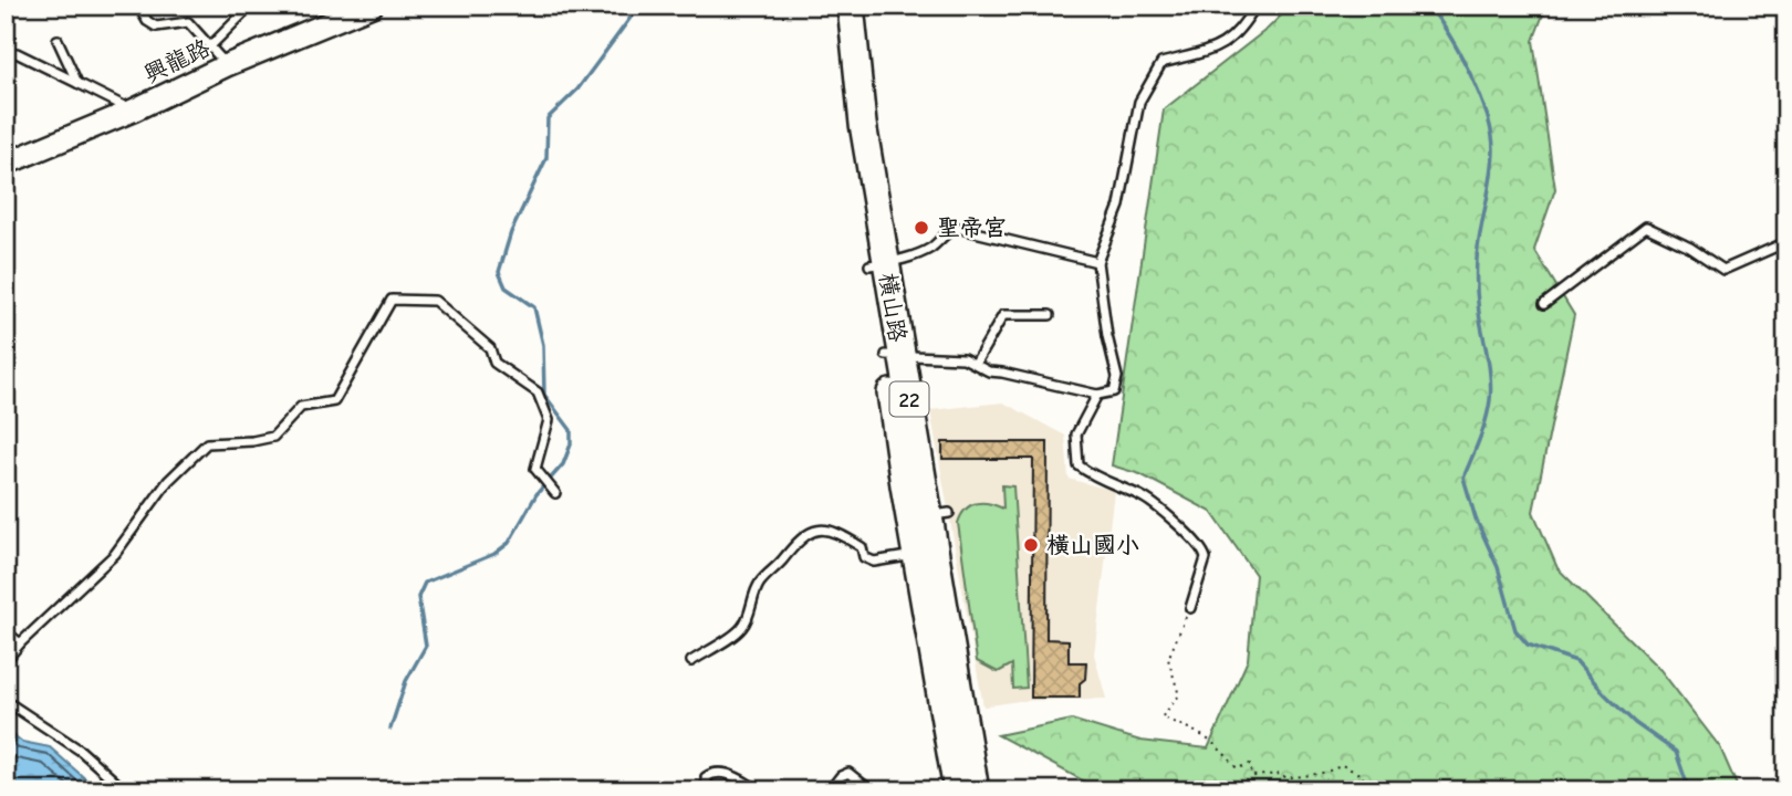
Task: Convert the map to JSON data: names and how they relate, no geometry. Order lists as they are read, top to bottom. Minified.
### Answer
{"streets":{"main road":["橫山路","22"],"street":["興龍路"]},"places":["聖帝宮","橫山國小"]}
